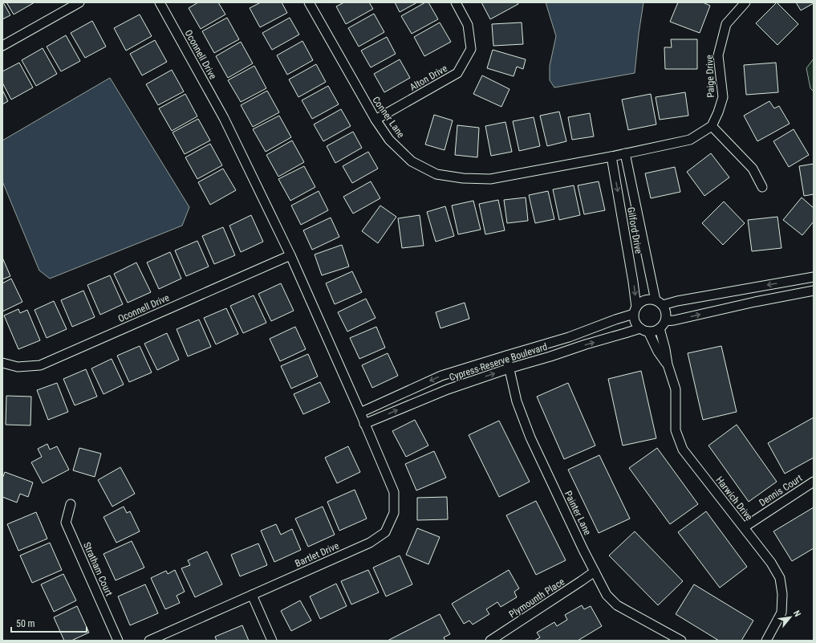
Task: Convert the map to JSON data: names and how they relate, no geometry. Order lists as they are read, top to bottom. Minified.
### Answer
{"streets":{"street":["Oconnell Drive","Paige Drive","Alton Drive","Conner Lane","Gilford Drive","Cypress Reserve Boulevard","Dennis Court","Harwich Drive","Painter Lane","Bartlet Drive","Stratham Court","Plymounth Place"]},"crossings":[["Oconnell Drive","Cypress Reserve Boulevard"],["Oconnell Drive","Bartlet Drive"],["Alton Drive","Conner Lane"],["Conner Lane","Gilford Drive"],["Gilford Drive","Cypress Reserve Boulevard"],["Gilford Drive","Harwich Drive"],["Cypress Reserve Boulevard","Harwich Drive"],["Cypress Reserve Boulevard","Painter Lane"],["Cypress Reserve Boulevard","Bartlet Drive"],["Dennis Court","Harwich Drive"],["Painter Lane","Plymounth Place"]],"scale_bar":"50 m","north":"top right"}
